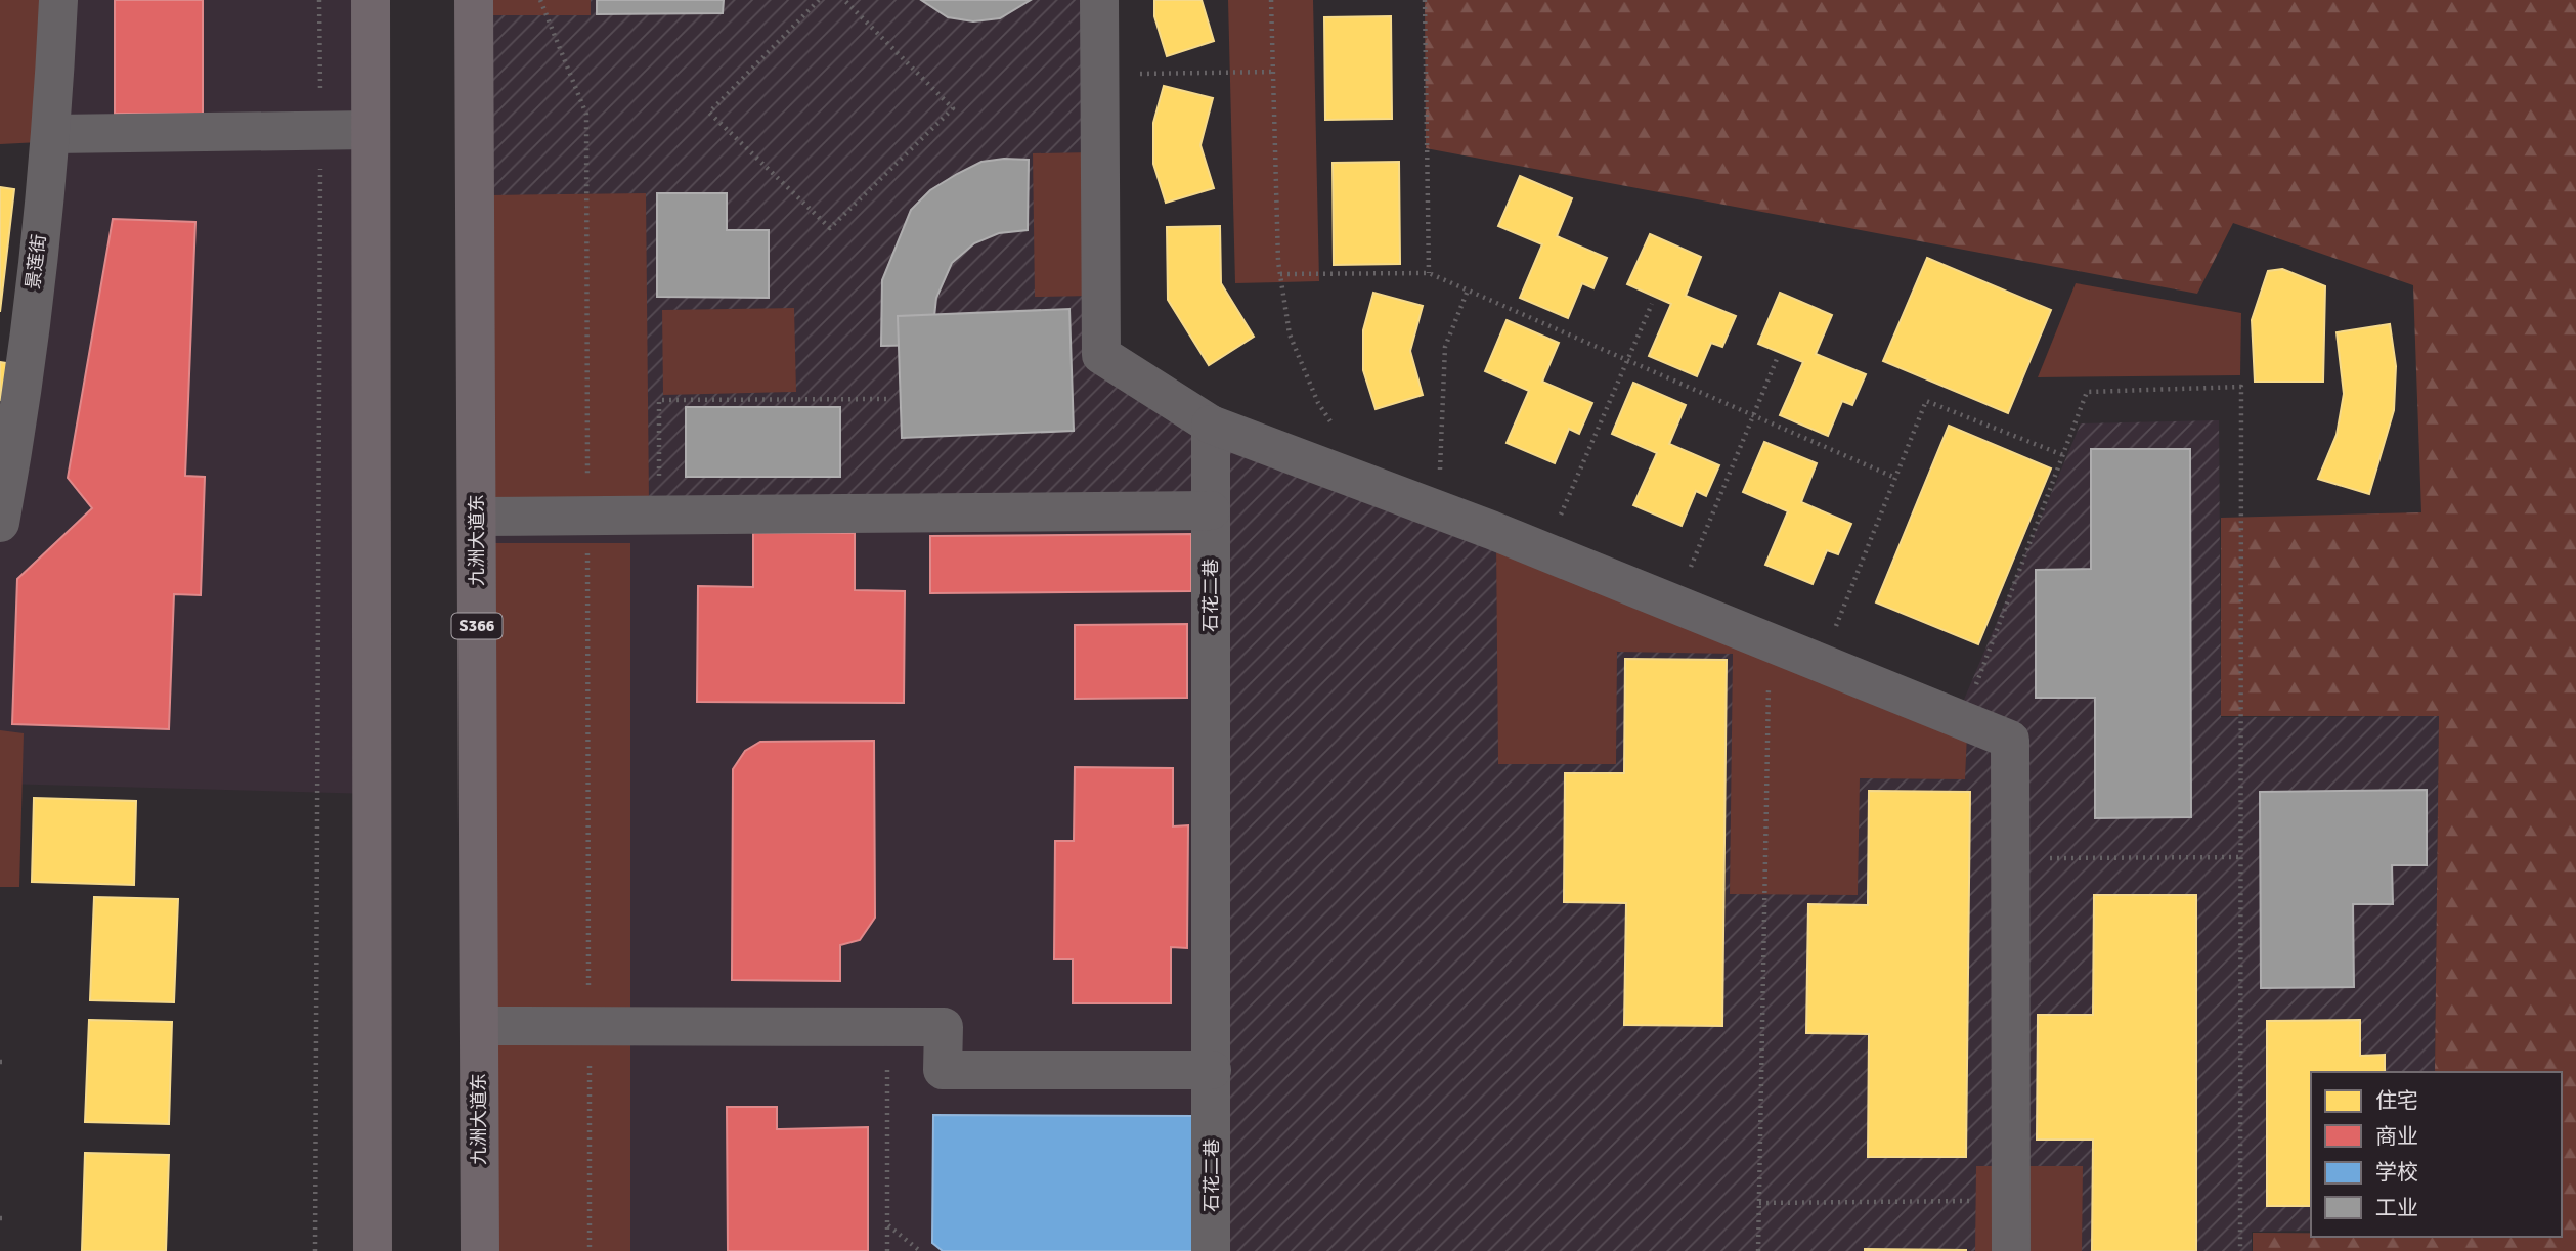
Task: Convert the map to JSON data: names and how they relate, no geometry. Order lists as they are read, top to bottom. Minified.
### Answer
{"streets":{"main road":["九洲大道东","S366"],"street":["景莲街","石花二巷"]},"legend":["住宅","商业","学校","工业"]}
